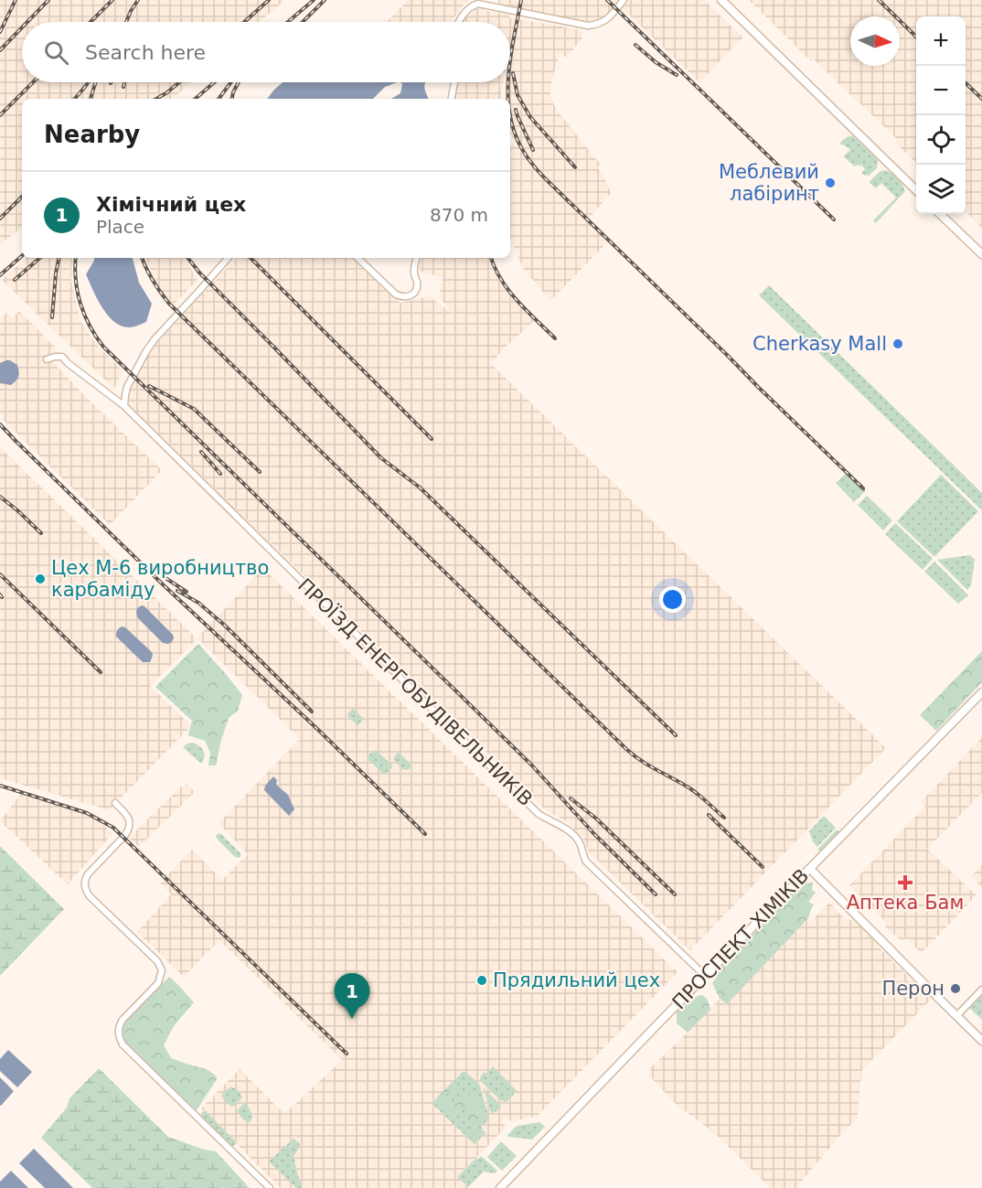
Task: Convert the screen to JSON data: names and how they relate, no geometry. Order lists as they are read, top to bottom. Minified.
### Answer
{"streets":{"main road":["ПРОСПЕКТ ХІМІКІВ"],"street":["ПРОЇЗД ЕНЕРГОБУДІВЕЛЬНИКІВ"]},"crossings":[["ПРОЇЗД ЕНЕРГОБУДІВЕЛЬНИКІВ","ПРОСПЕКТ ХІМІКІВ"]],"places":{"other":["Меблевий лабіринт","Cherkasy Mall","Цех М-6 виробництво карбаміду","Прядильний цех","Перон"],"health":["Аптека Бам"]},"north":"right","page":{"map_buttons":["+","−"],"search":"Search here","heading":"Nearby","list":[{"mark":"1","name":"Хімічний цех","note":"Place","value":"870 m"}],"pins":"1"}}
